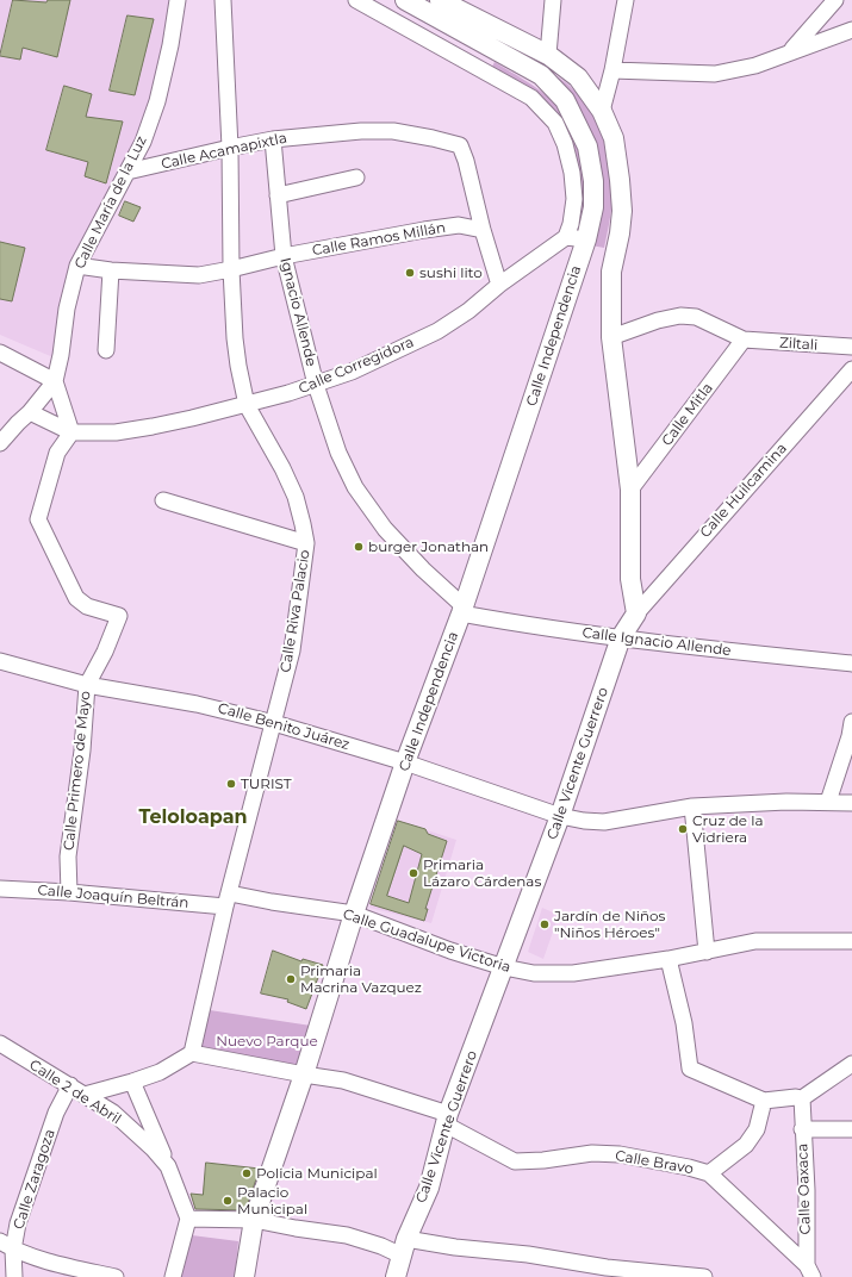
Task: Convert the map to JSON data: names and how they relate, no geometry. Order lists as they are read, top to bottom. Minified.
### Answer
{"streets":{"main road":["Calle Independencia","Calle Vicente Guerrero"],"street":["Calle Acamapixtla","Calle María de la Luz","Calle Ramos Millán","Ignacio Allende","Ziltali","Calle Corregidora","Calle Mitla","Calle Huilcamina","Calle Riva Palacio","Calle Ignacio Allende","Calle Benito Juárez","Calle Primero de Mayo","Calle Joaquín Beltrán","Calle Guadalupe Victoria","Calle 2 de Abril","Calle Bravo","Calle Zaragoza","Calle Oaxaca"]},"crossings":[["Calle Acamapixtla","Calle María de la Luz"],["Calle Acamapixtla","Calle Ramos Millán"],["Calle Acamapixtla","Ignacio Allende"],["Calle Acamapixtla","Calle Corregidora"],["Calle Acamapixtla","Calle Riva Palacio"],["Calle María de la Luz","Calle Ramos Millán"],["Calle Ramos Millán","Ignacio Allende"],["Calle Ramos Millán","Calle Riva Palacio"],["Ignacio Allende","Calle Independencia"],["Ignacio Allende","Calle Corregidora"],["Ignacio Allende","Calle Ignacio Allende"],["Calle Independencia","Calle Ignacio Allende"],["Calle Independencia","Calle Benito Juárez"],["Calle Independencia","Calle Guadalupe Victoria"],["Calle Independencia","Calle Bravo"],["Ziltali","Calle Mitla"],["Calle Corregidora","Calle Riva Palacio"],["Calle Corregidora","Calle Primero de Mayo"],["Calle Huilcamina","Calle Vicente Guerrero"],["Calle Riva Palacio","Calle Benito Juárez"],["Calle Riva Palacio","Calle Joaquín Beltrán"],["Calle Riva Palacio","Calle Guadalupe Victoria"],["Calle Riva Palacio","Calle Bravo"],["Calle Ignacio Allende","Calle Vicente Guerrero"],["Calle Benito Juárez","Calle Vicente Guerrero"],["Calle Benito Juárez","Calle Primero de Mayo"],["Calle Vicente Guerrero","Calle Guadalupe Victoria"],["Calle Vicente Guerrero","Calle Bravo"],["Calle Primero de Mayo","Calle Joaquín Beltrán"],["Calle Joaquín Beltrán","Calle Guadalupe Victoria"],["Calle 2 de Abril","Calle Zaragoza"],["Calle Bravo","Calle Oaxaca"]],"districts":["Teloloapan"],"parks":["Nuevo Parque"],"places":["sushi lito","burger Jonathan","TURIST","Cruz de la Vidriera","Primaria Lázaro Cárdenas","Jardín de Niños \"Niños Héroes\"","Primaria Macrina Vazquez","Policia Municipal","Palacio Municipal"]}
